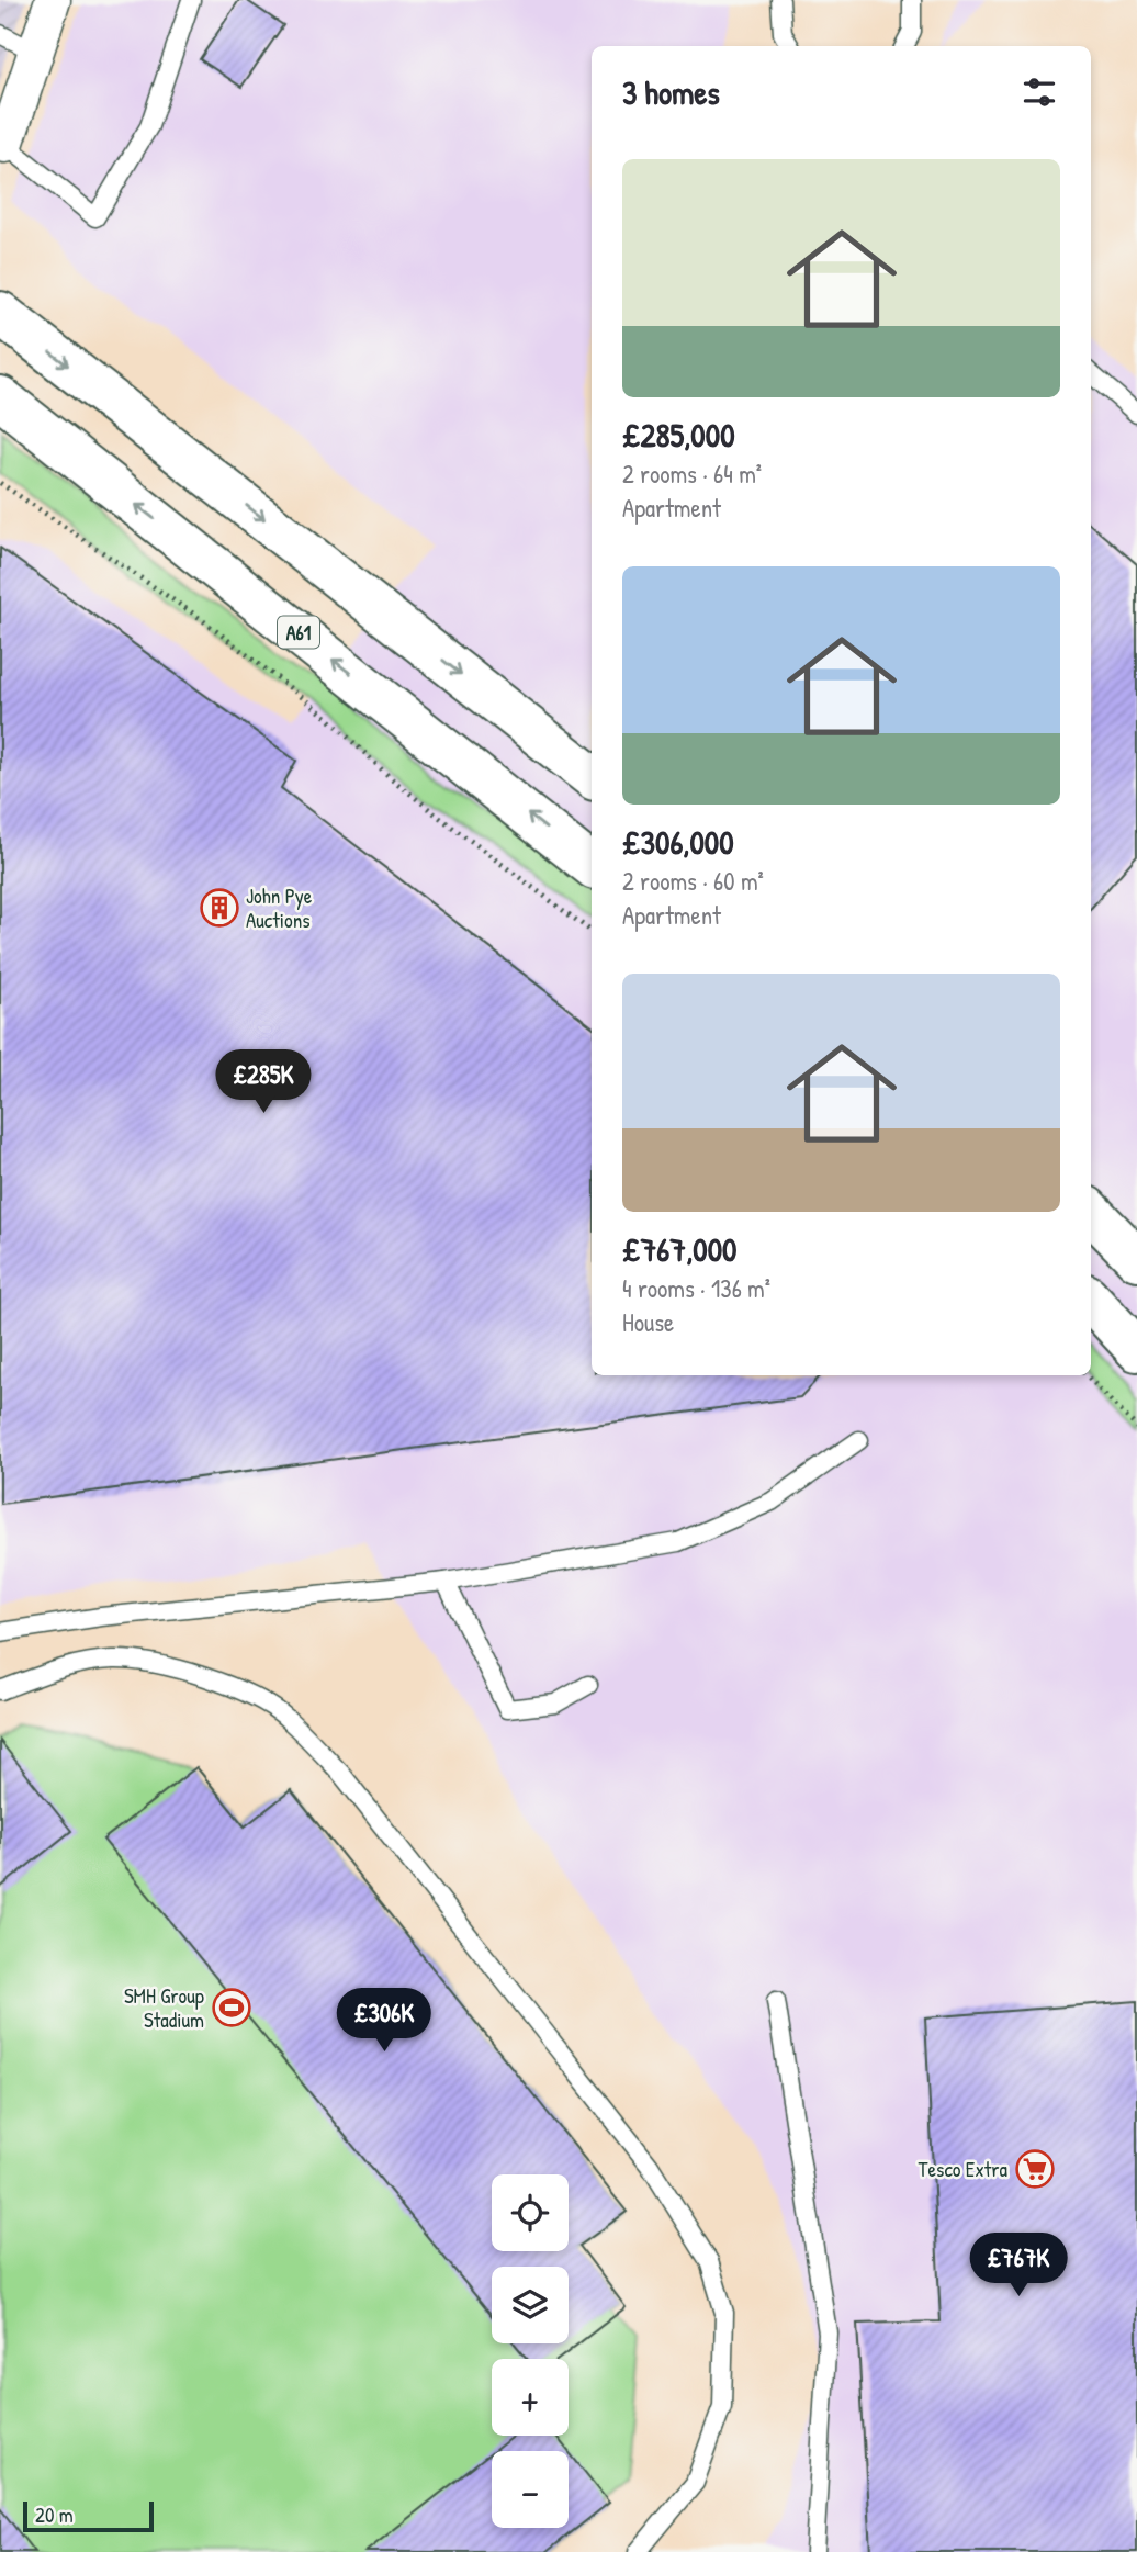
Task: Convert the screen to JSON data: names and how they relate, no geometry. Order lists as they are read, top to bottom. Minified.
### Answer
{"streets":{"highway":["A61"]},"places":{"building":["John Pye Auctions"],"sports":["SMH Group Stadium"],"supermarket":["Tesco Extra"]},"scale_bar":"20 m","page":{"heading":"3 homes","list":[{"name":"£285,000","note":"2 rooms · 64 m² · Apartment"},{"name":"£306,000","note":"2 rooms · 60 m² · Apartment"},{"name":"£767,000","note":"4 rooms · 136 m² · House"}],"price":["£285K","£306K","£767K"],"map_buttons":["+","−"],"scale":"20 m"}}
